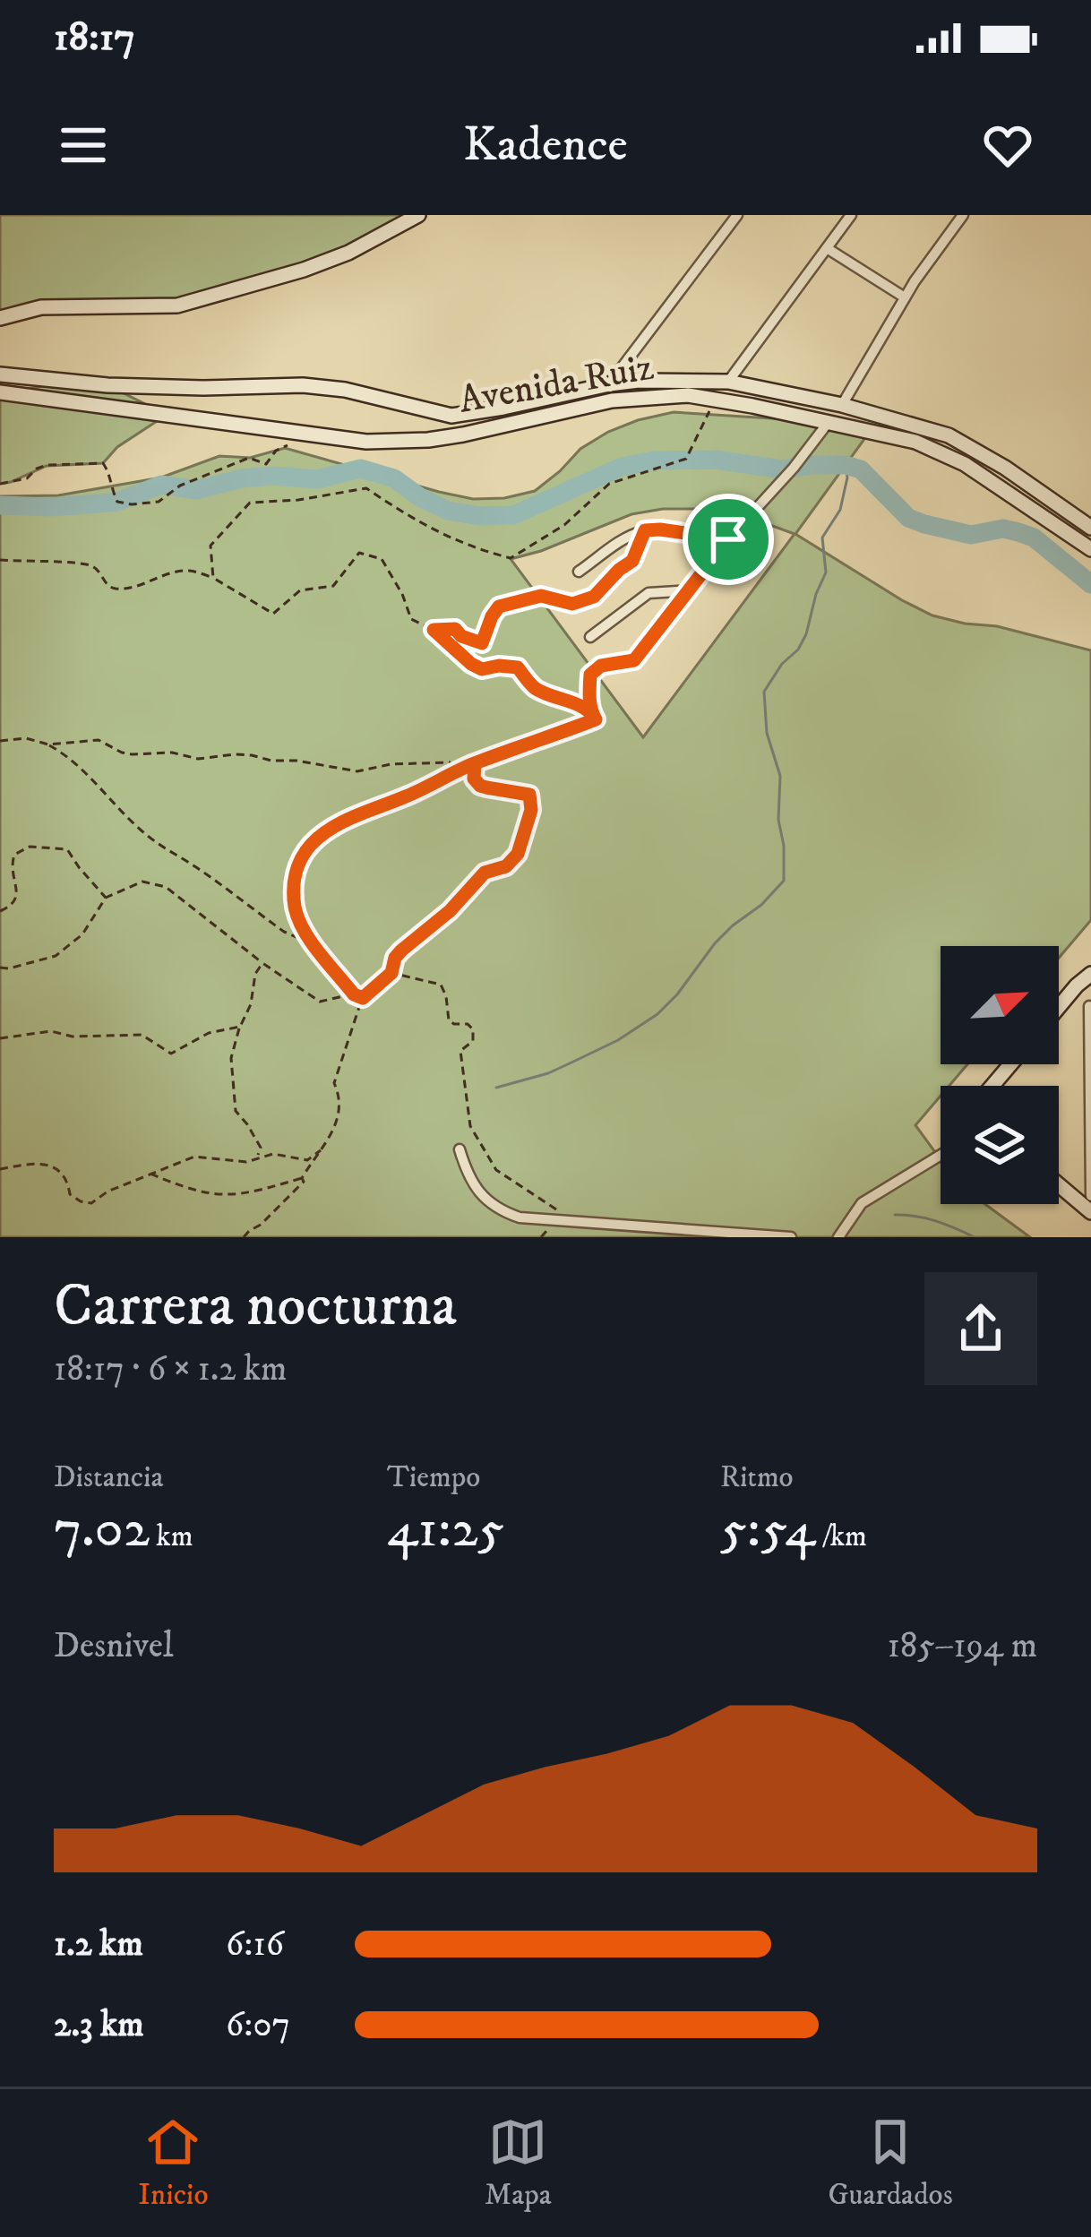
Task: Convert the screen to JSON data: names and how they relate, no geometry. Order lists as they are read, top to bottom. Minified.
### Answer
{"streets":{"street":["Avenida Ruiz"]},"north":"top right","page":{"status":"18:17","header":"Kadence","heading":["Carrera nocturna","18:17 · 6 × 1.2 km"],"stats":[["Distancia","7.02 km"],["Tiempo","41:25"],["Ritmo","5:54 /km"]],"chart":["Desnivel","185–194 m"],"list":[{"name":"1.2 km","note":"6:16"},{"name":"2.3 km","note":"6:07"}],"tabs":["Inicio","Mapa","Guardados"]}}
